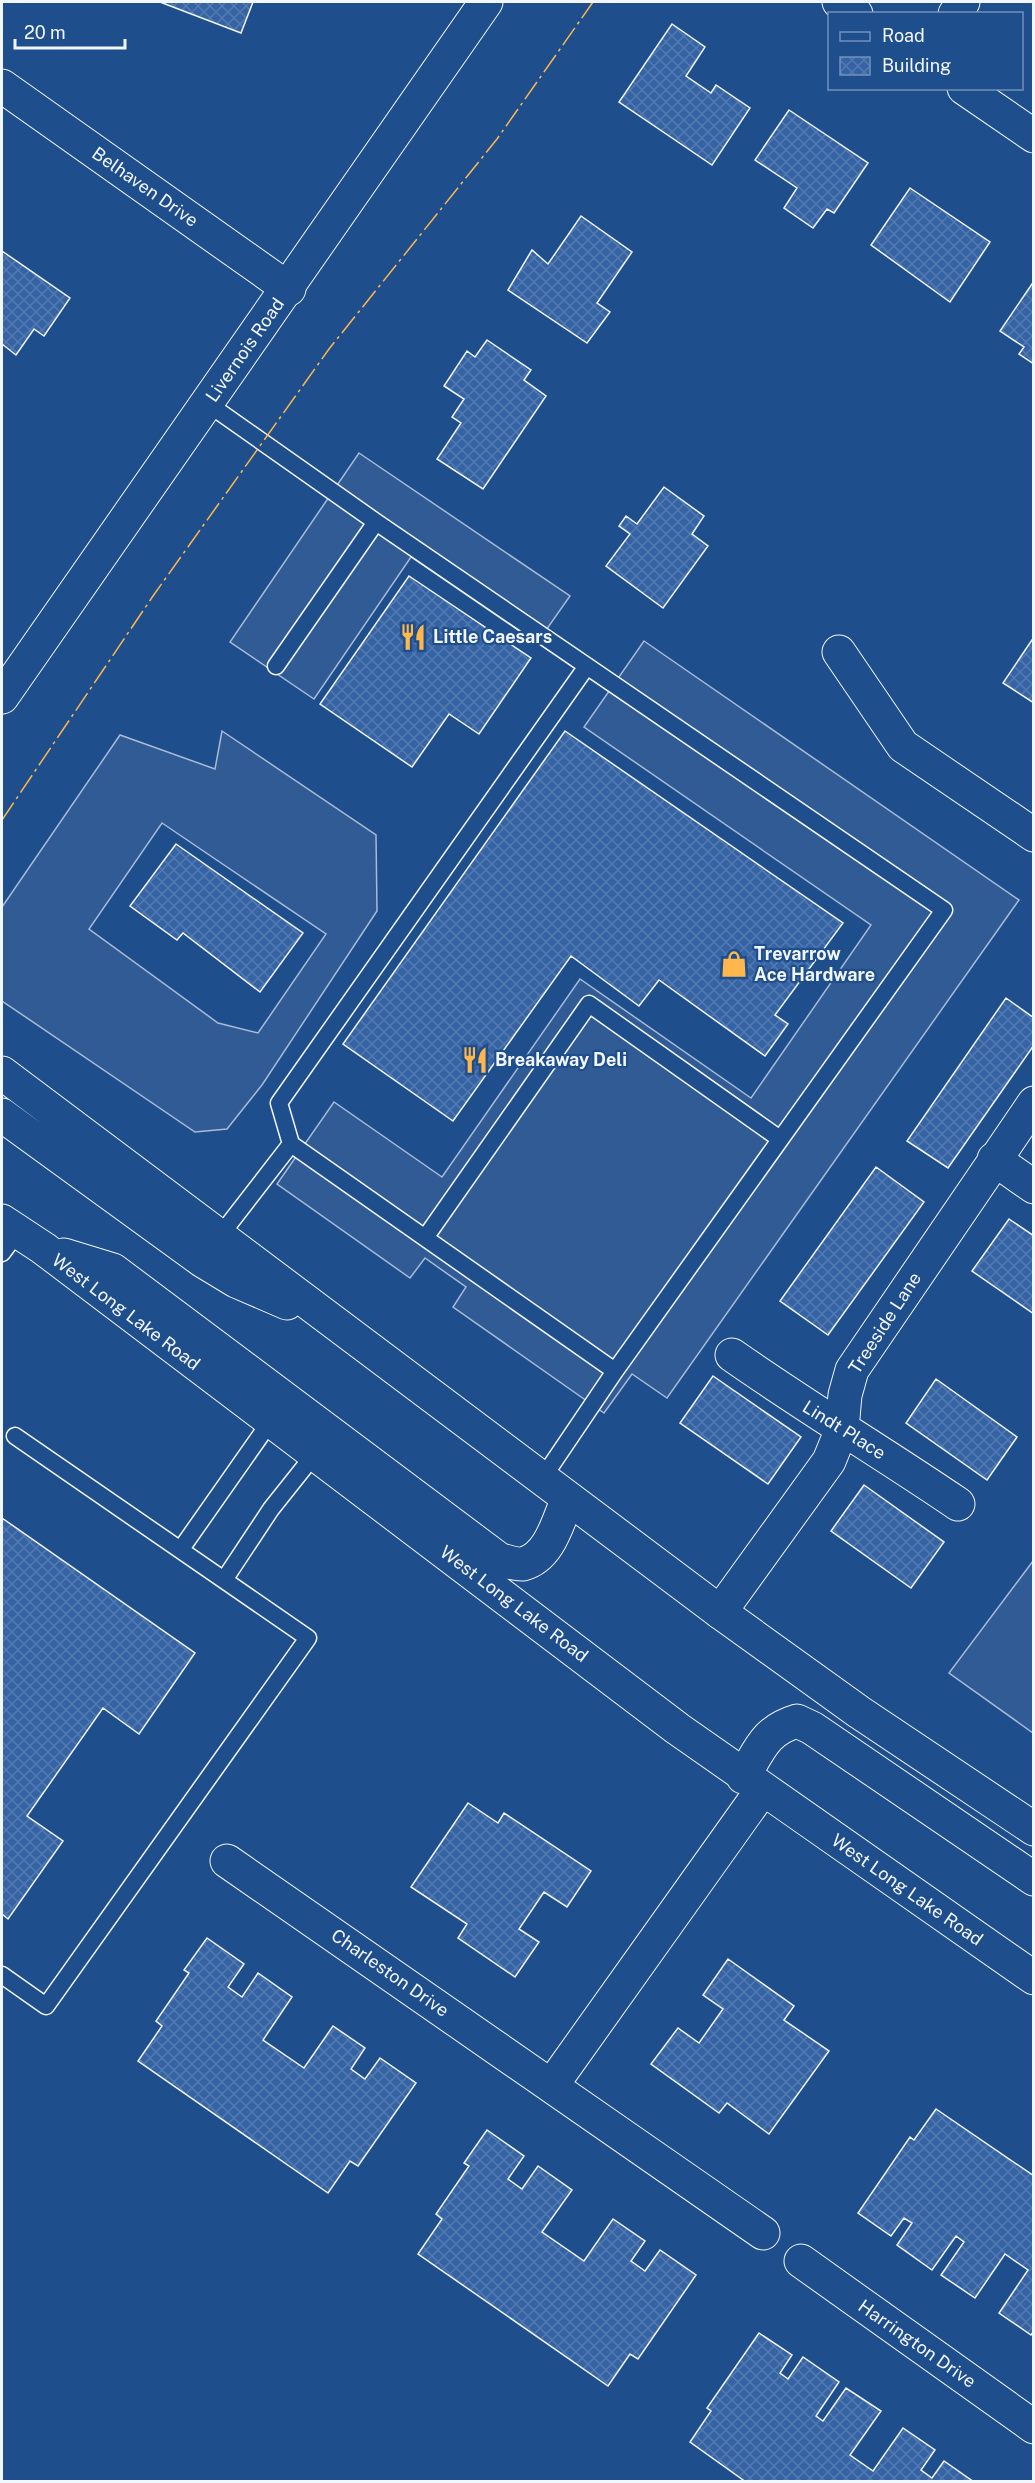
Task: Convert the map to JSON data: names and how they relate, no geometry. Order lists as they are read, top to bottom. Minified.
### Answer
{"streets":{"main road":["Belhaven Drive","Livernois Road","West Long Lake Road","Treeside Lane","Lindt Place","Charleston Drive","Harrington Drive"]},"crossings":[["Belhaven Drive","Livernois Road"],["Treeside Lane","Lindt Place"]],"places":{"restaurant":["Little Caesars","Breakaway Deli"],"shop":["Trevarrow Ace Hardware"]},"legend":["Road","Building"],"scale_bar":"20 m"}
